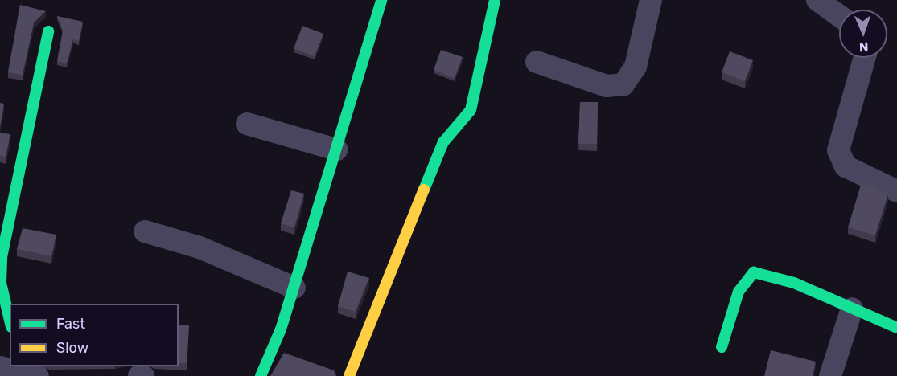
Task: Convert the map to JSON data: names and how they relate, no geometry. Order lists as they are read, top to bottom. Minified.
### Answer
{"legend":["Fast","Slow"],"north":"bottom"}
